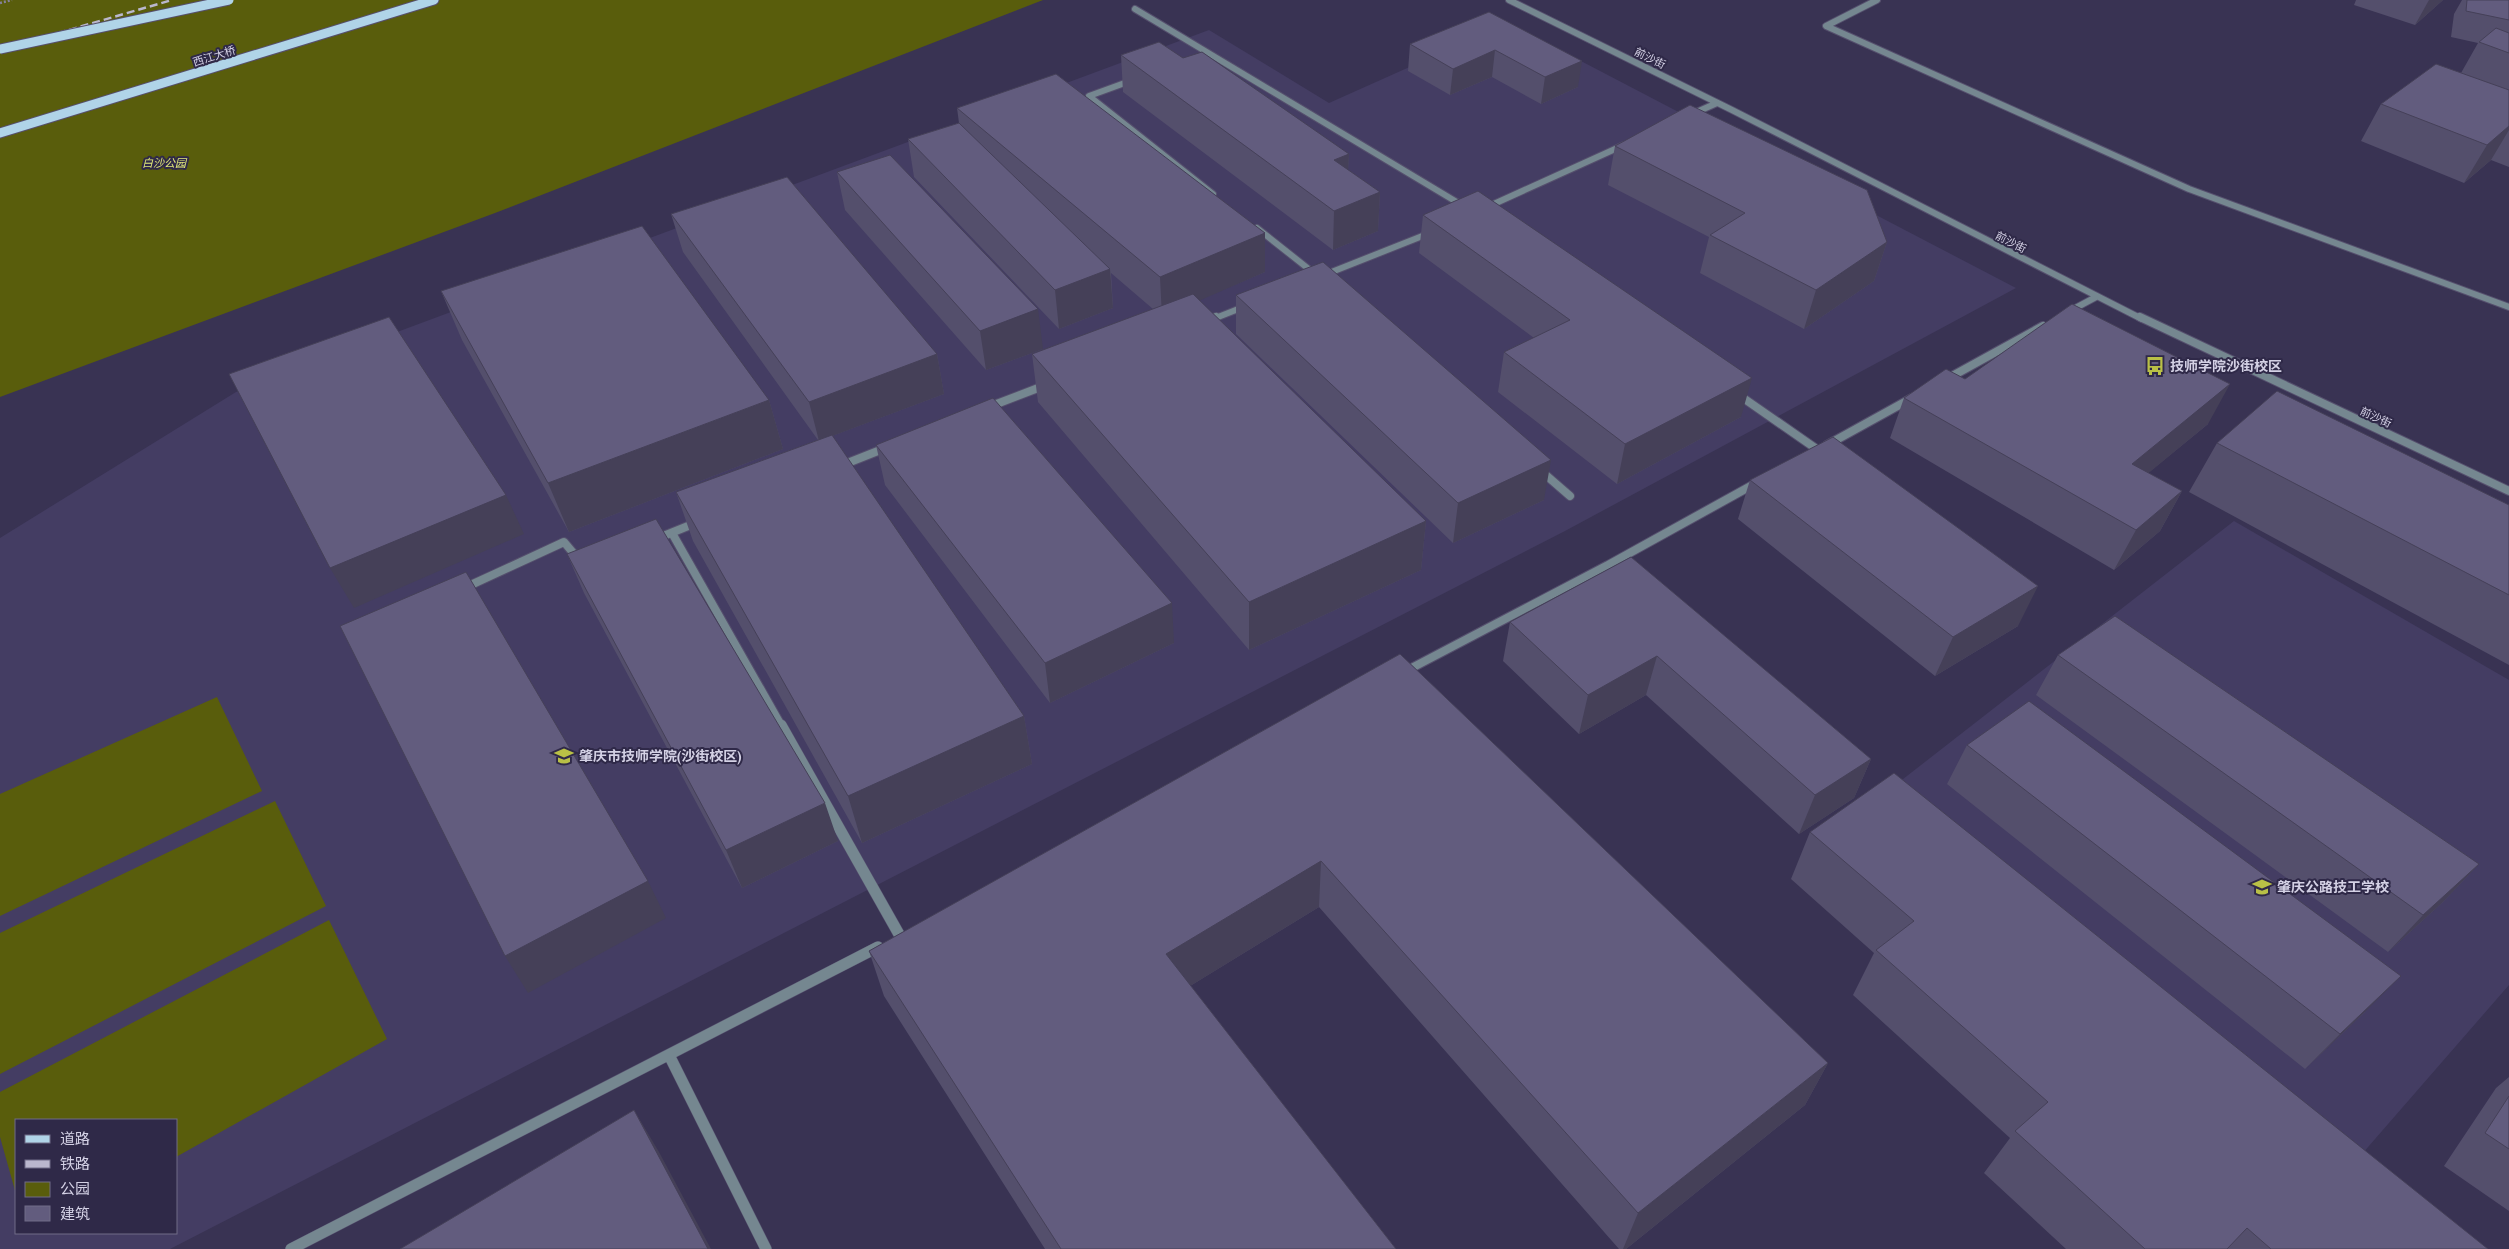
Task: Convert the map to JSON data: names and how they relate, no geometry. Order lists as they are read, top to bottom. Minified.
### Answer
{"streets":{"main road":["西江大桥"],"street":["前沙街"]},"parks":["白沙公园"],"places":{"bus stop":["技师学院沙街校区"],"school or university":["肇庆市技师学院(沙街校区)","肇庆公路技工学校"]},"legend":["道路","铁路","公园","建筑"]}
